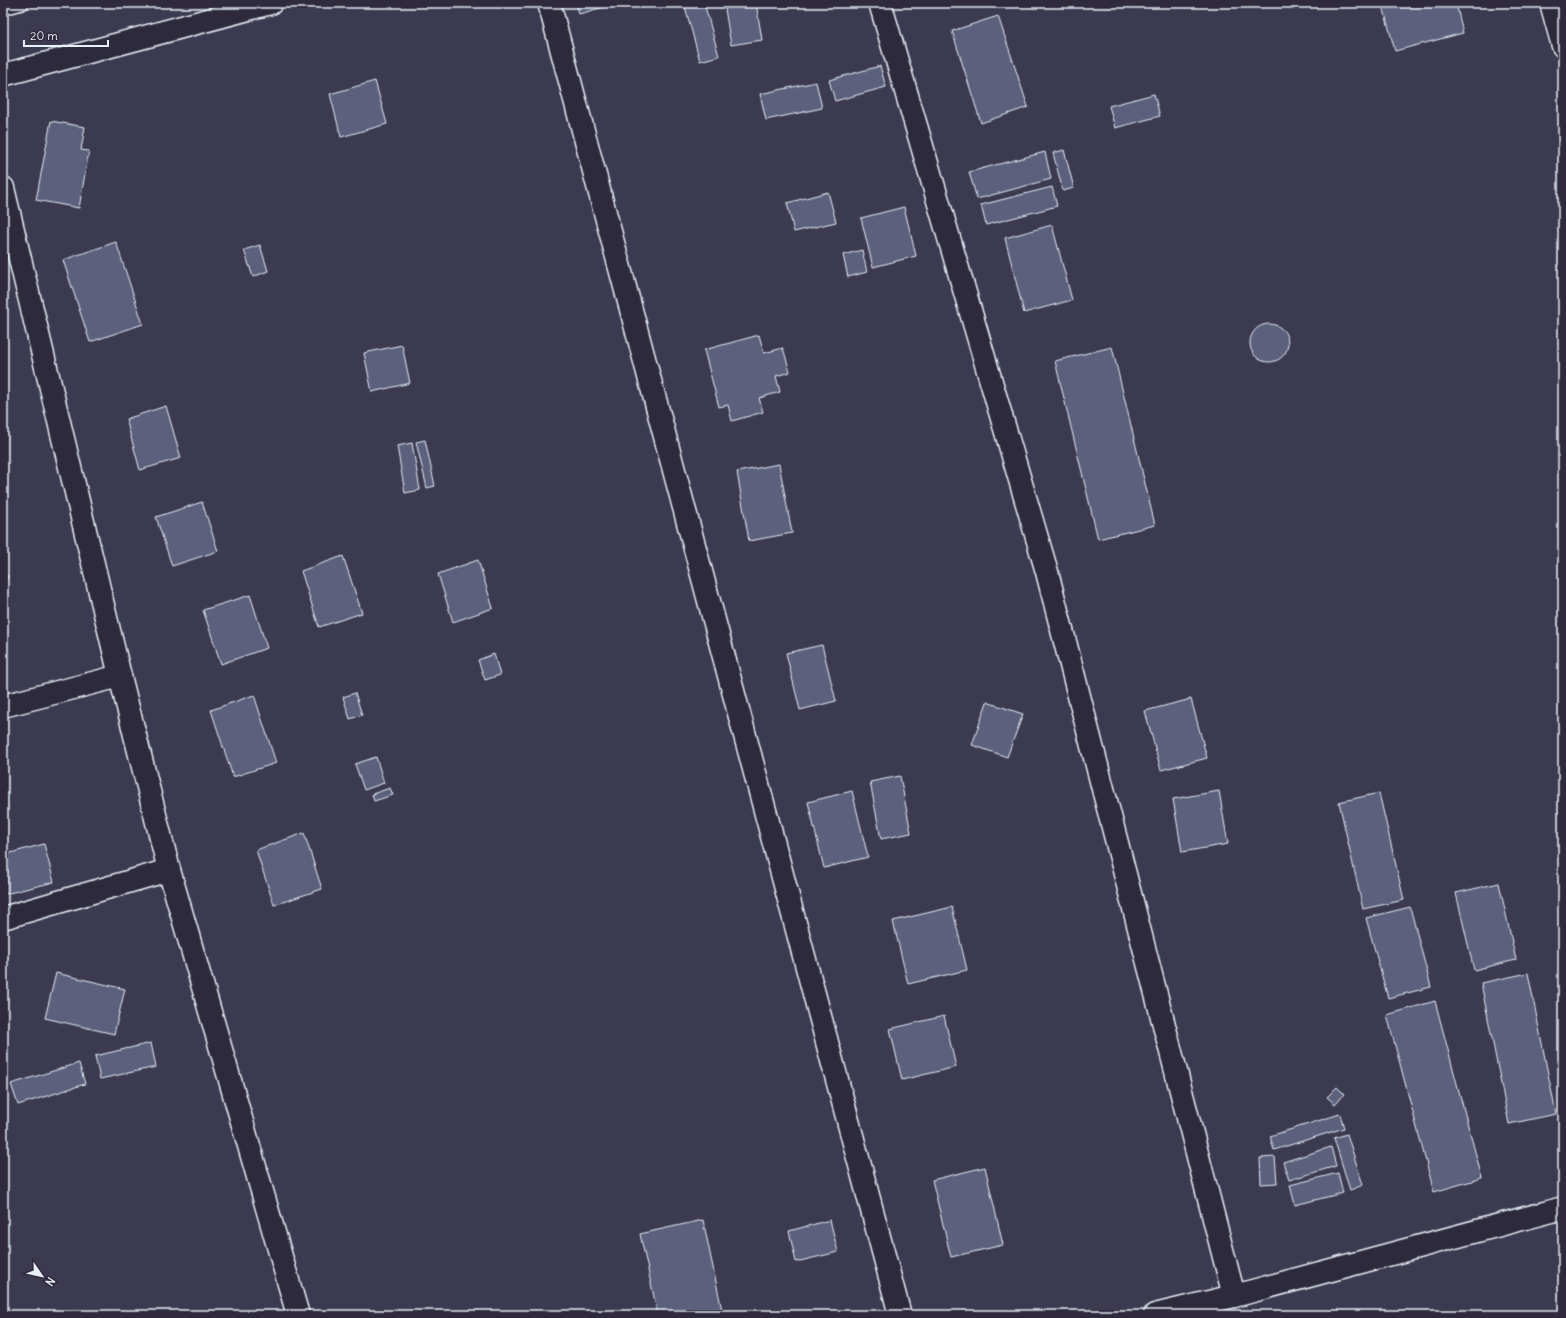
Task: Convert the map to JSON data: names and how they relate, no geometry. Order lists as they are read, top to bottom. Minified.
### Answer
{"scale_bar":"20 m","north":"bottom right"}
